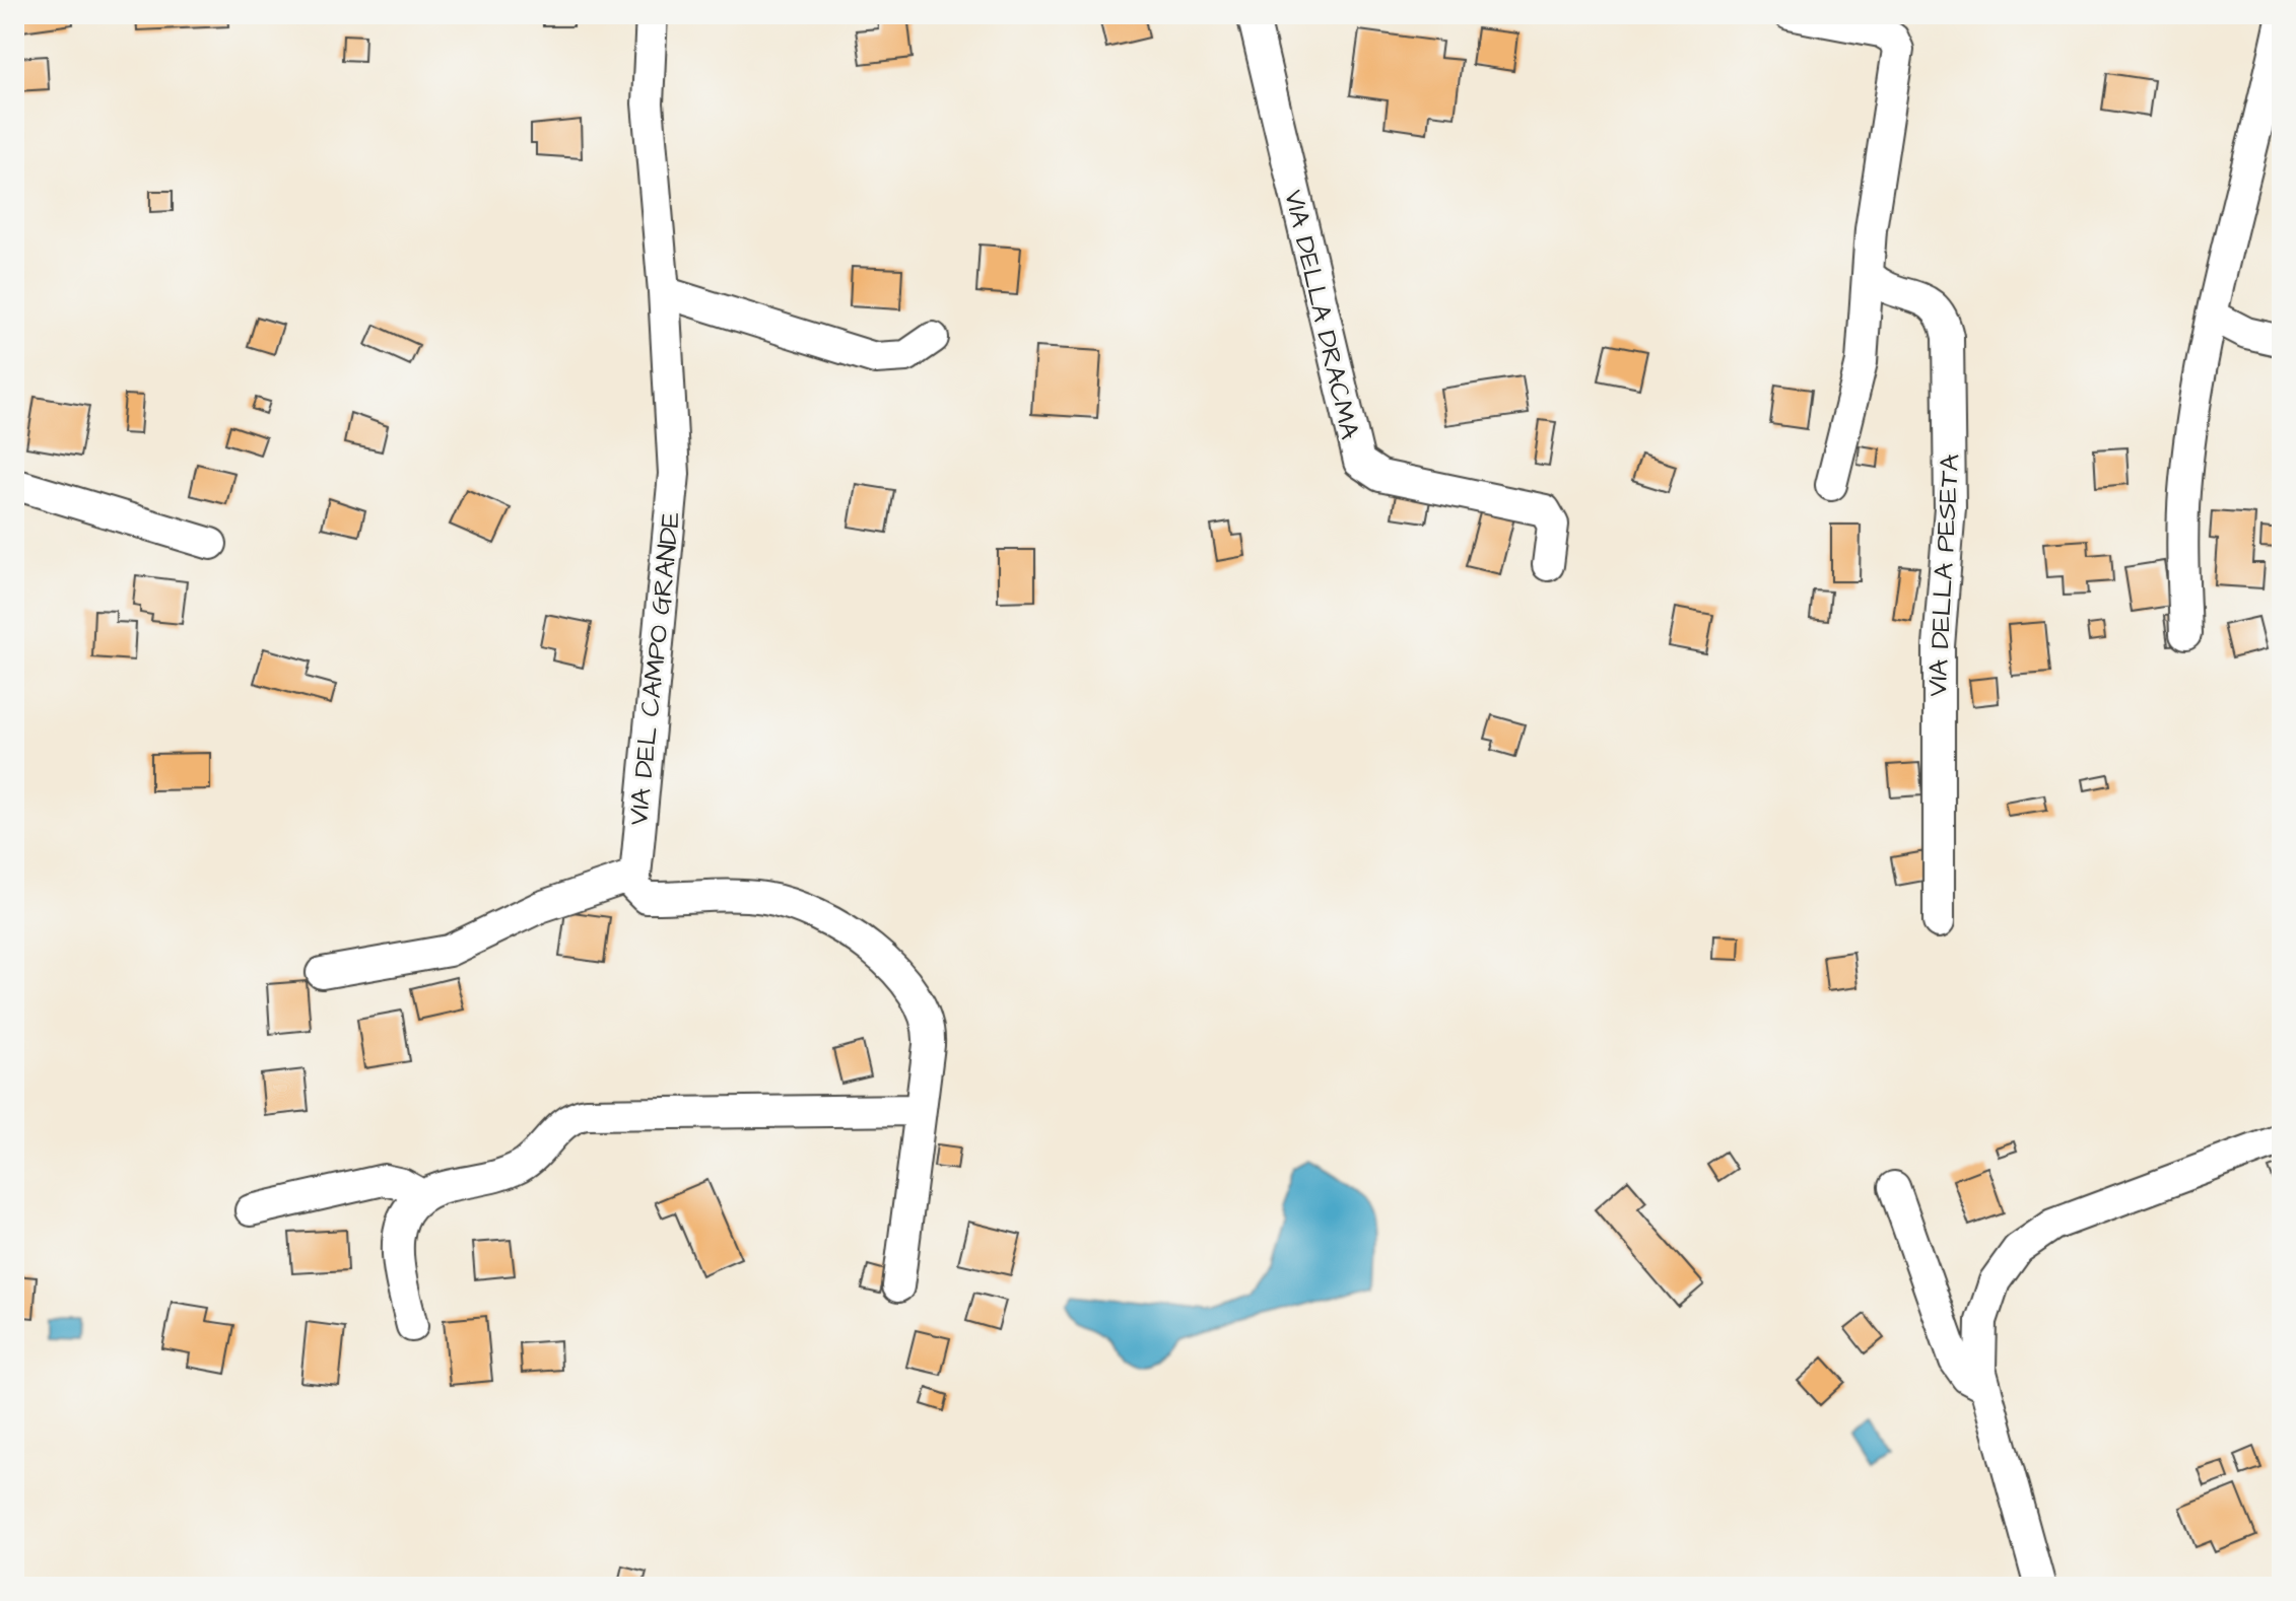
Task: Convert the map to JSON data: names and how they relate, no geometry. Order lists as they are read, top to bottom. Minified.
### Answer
{"streets":{"street":["VIA DELLA DRACMA","VIA DELLA PESETA","VIA DEL CAMPO GRANDE"]}}
